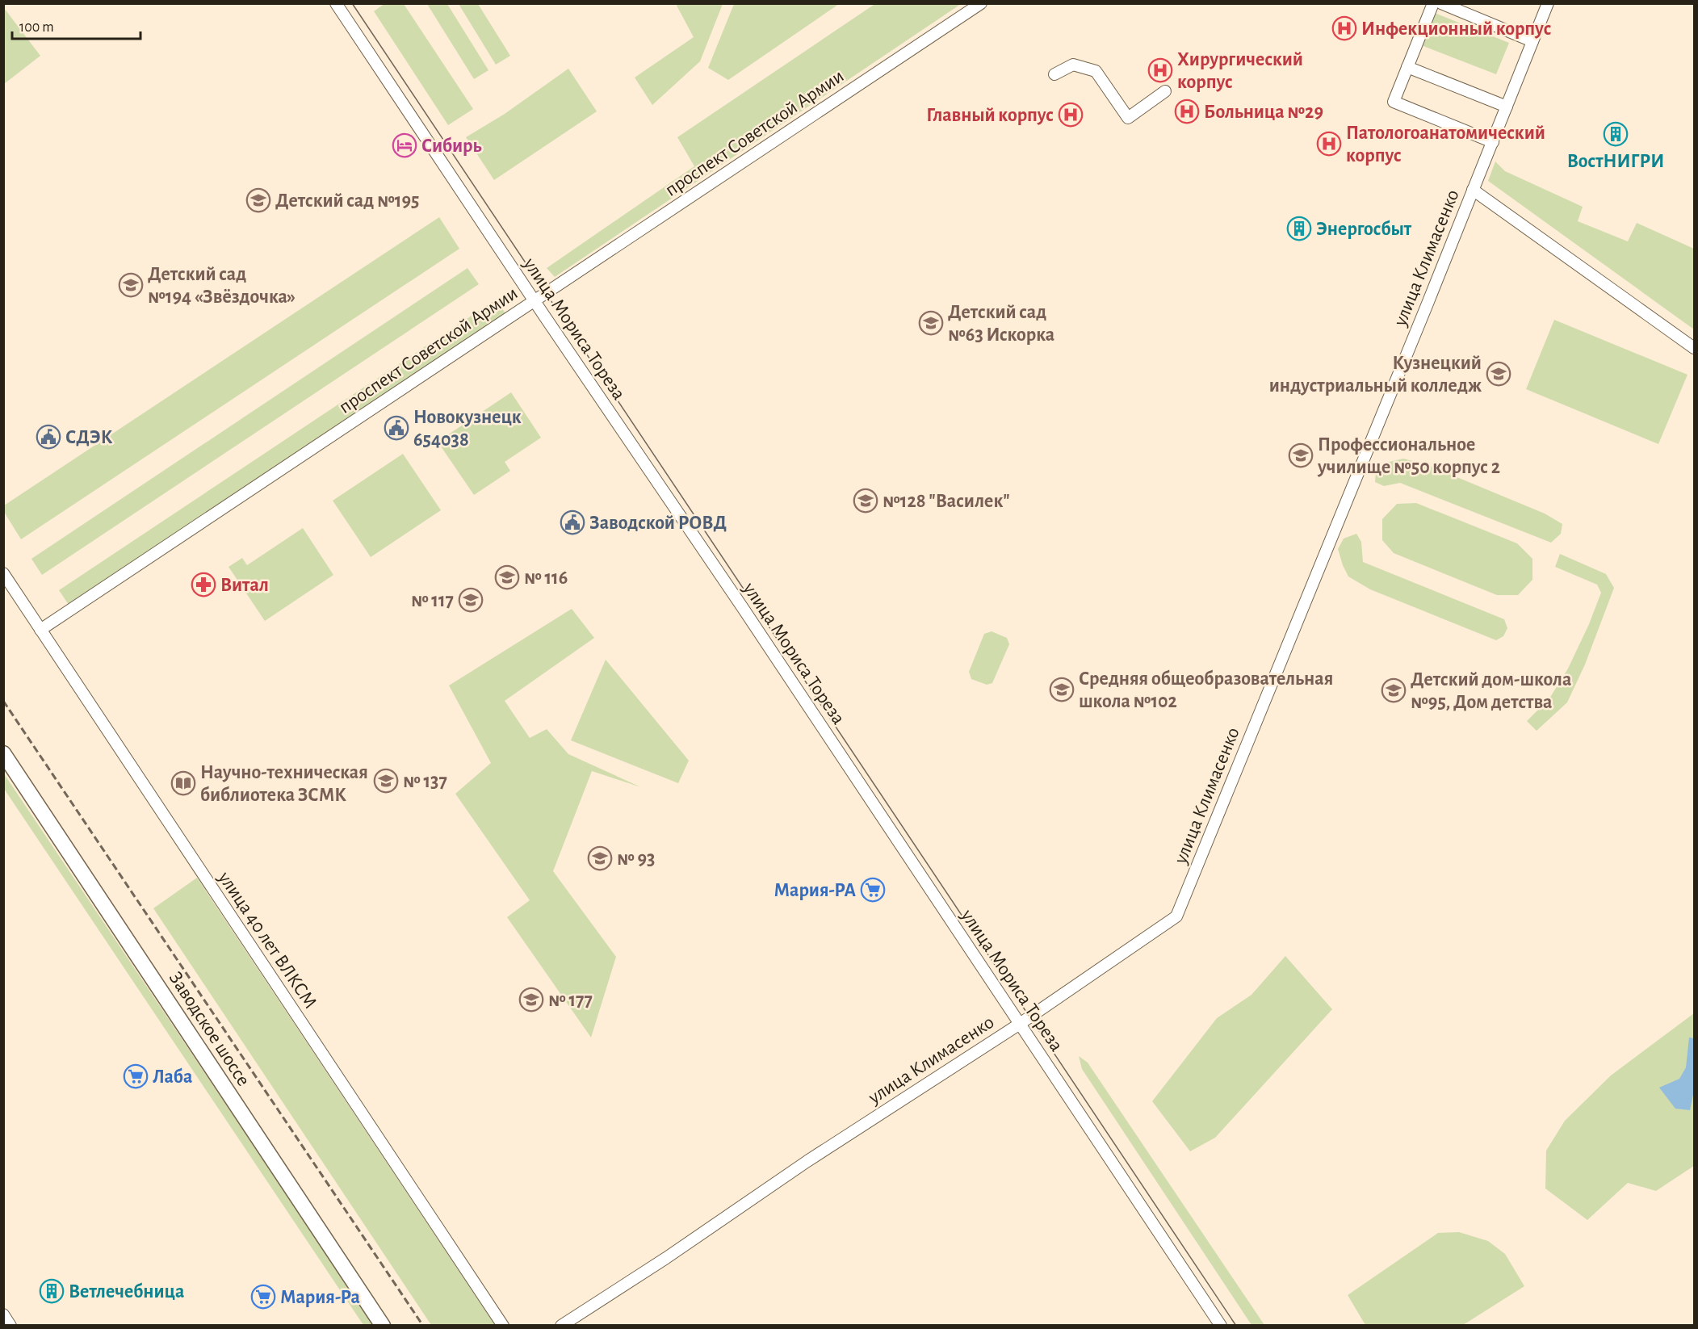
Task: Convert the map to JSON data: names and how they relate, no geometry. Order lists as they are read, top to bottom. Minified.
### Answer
{"streets":{"main road":["Заводское шоссе"],"street":["проспект Советской Армии","улица Климасенко","улица Мориса Тореза","улица 40 лет ВЛКСМ"]},"crossings":[["проспект Советской Армии","улица Мориса Тореза"],["проспект Советской Армии","улица 40 лет ВЛКСМ"],["улица Климасенко","улица Мориса Тореза"]],"places":{"hospital":["Инфекционный корпус","Хирургический корпус","Больница №29","Главный корпус","Патологоанатомический корпус"],"building":["ВостНИГРИ","Энергосбыт","Ветлечебница"],"hotel":["Сибирь"],"school or university":["Детский сад №195","Детский сад №194 «Звёздочка»","Детский сад №63 Искорка","Кузнецкий индустриальный колледж","Профессиональное училище №50 корпус 2","№128 \"Василек\"","№ 116","№ 117","Средняя общеобразовательная школа №102","Детский дом-школа №95, Дом детства","№ 137","№ 93","№ 177"],"public building":["Новокузнецк 654038","СДЭК","Заводской РОВД"],"pharmacy":["Витал"],"library":["Научно-техническая библиотека ЗСМК"],"supermarket":["Мария-РА","Лаба","Мария-Ра"]},"scale_bar":"100 m"}
